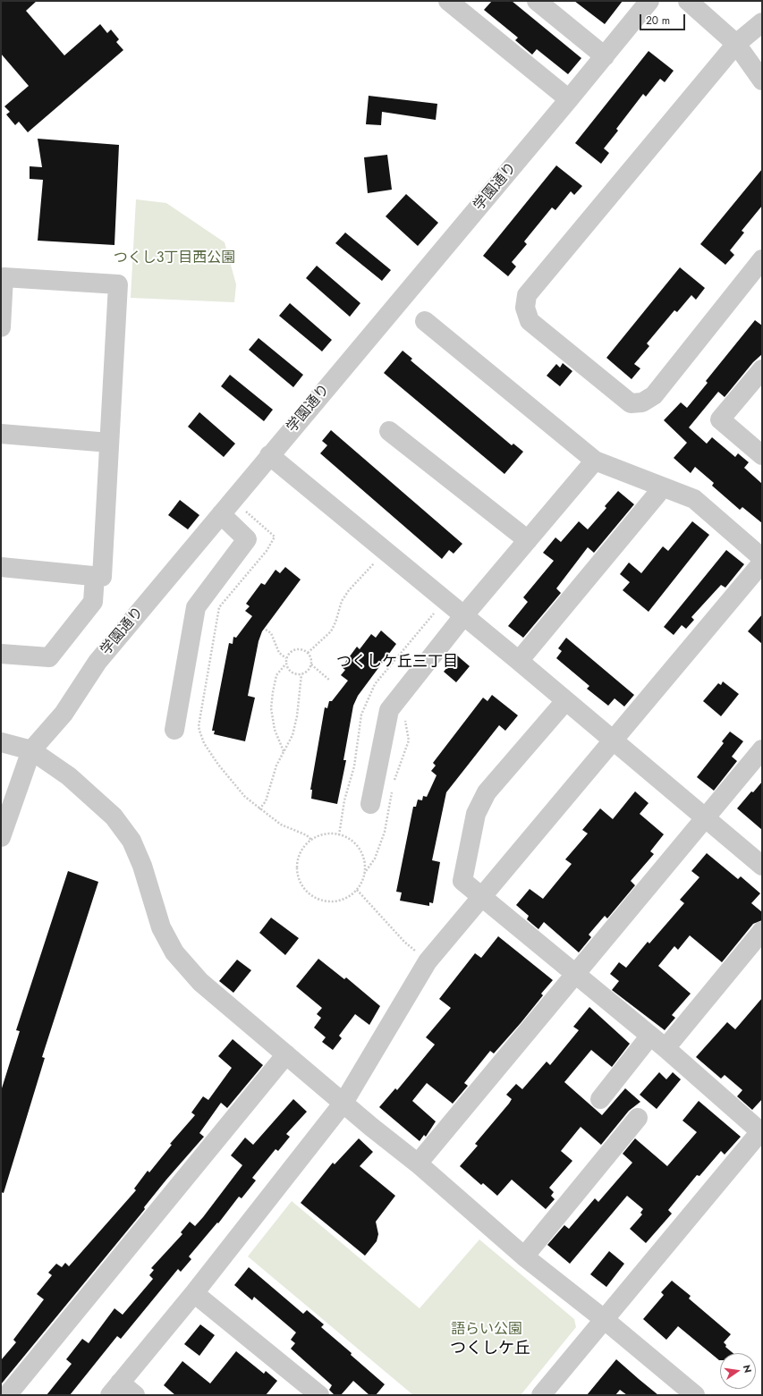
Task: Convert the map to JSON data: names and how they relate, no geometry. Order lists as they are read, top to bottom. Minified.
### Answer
{"streets":{"street":["学園通り"]},"districts":["つくしケ丘三丁目","つくしケ丘"],"parks":["つくし3丁目西公園","語らい公園"],"scale_bar":"20 m","north":"right"}
